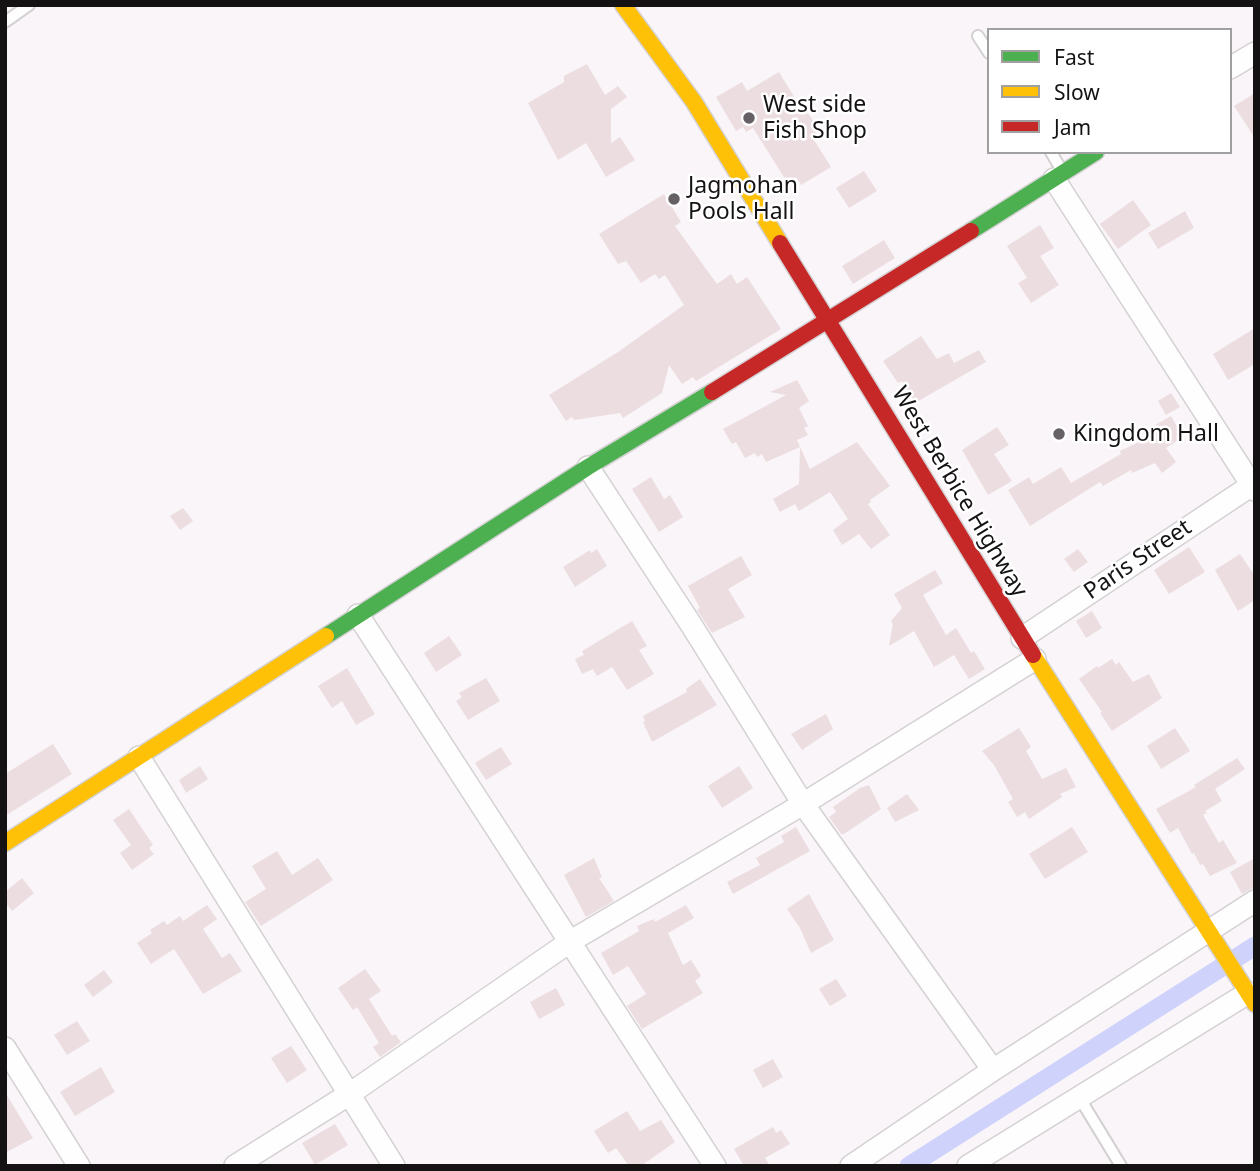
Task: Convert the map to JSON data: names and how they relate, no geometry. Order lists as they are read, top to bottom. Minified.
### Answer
{"streets":{"street":["West Berbice Highway","Paris Street"]},"crossings":[["West Berbice Highway","Paris Street"]],"places":["West side Fish Shop","Jagmohan Pools Hall","Kingdom Hall"],"legend":["Fast","Slow","Jam"]}
